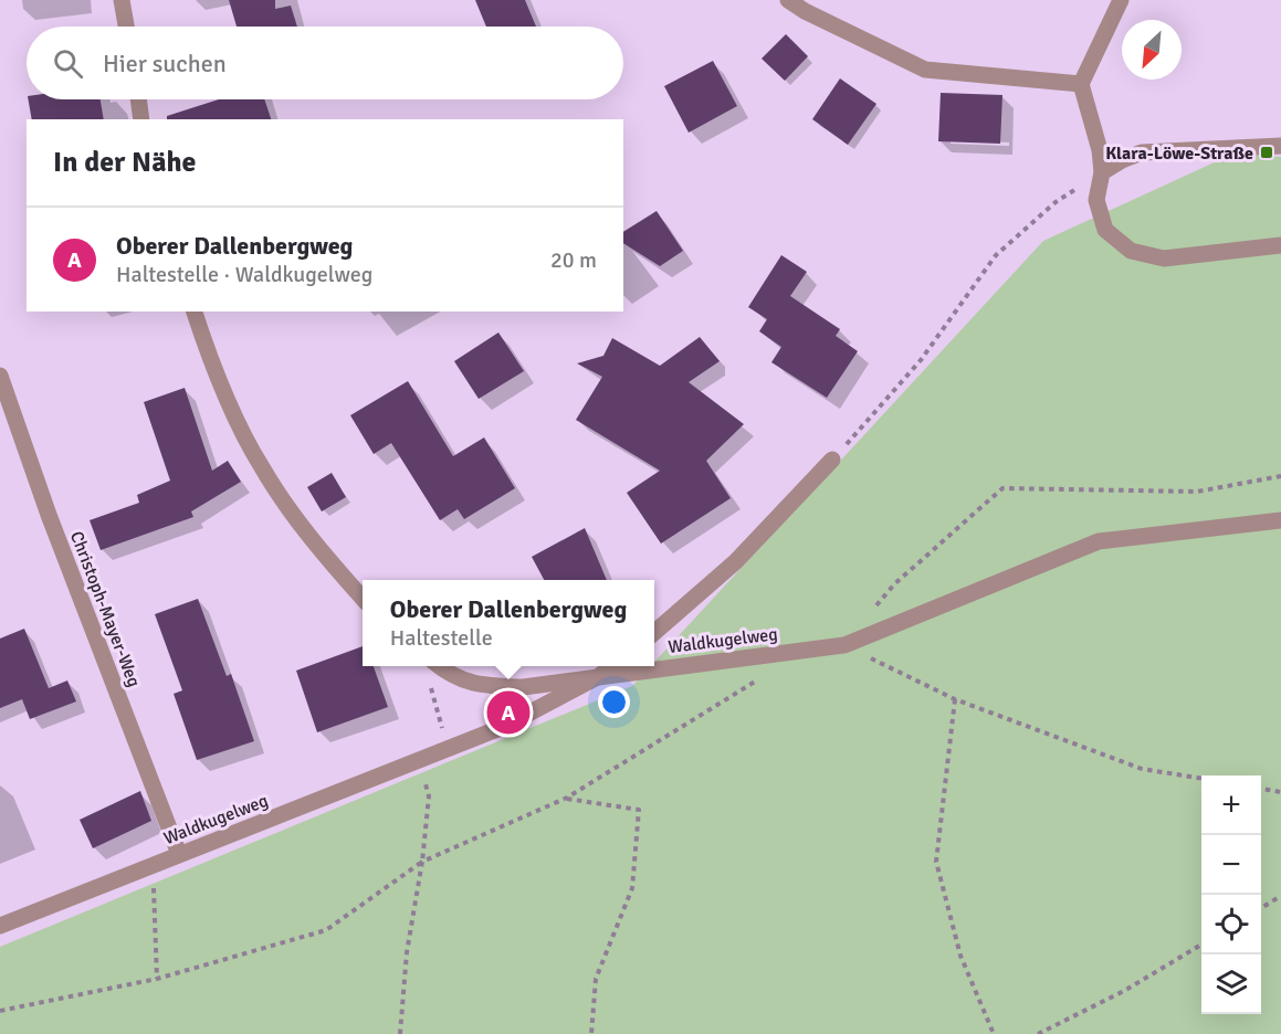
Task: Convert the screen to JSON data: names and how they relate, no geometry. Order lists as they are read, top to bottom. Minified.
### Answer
{"streets":{"street":["Christoph-Mayer-Weg","Waldkugelweg"]},"crossings":[["Christoph-Mayer-Weg","Waldkugelweg"]],"places":{"transit":["Klara-Löwe-Straße"]},"north":"bottom left","page":{"search":"Hier suchen","heading":"In der Nähe","list":[{"mark":"A","name":"Oberer Dallenbergweg","note":"Haltestelle · Waldkugelweg","value":"20 m"}],"popup":["Oberer Dallenbergweg","Haltestelle"],"pins":"A","map_buttons":["+","−"]}}
